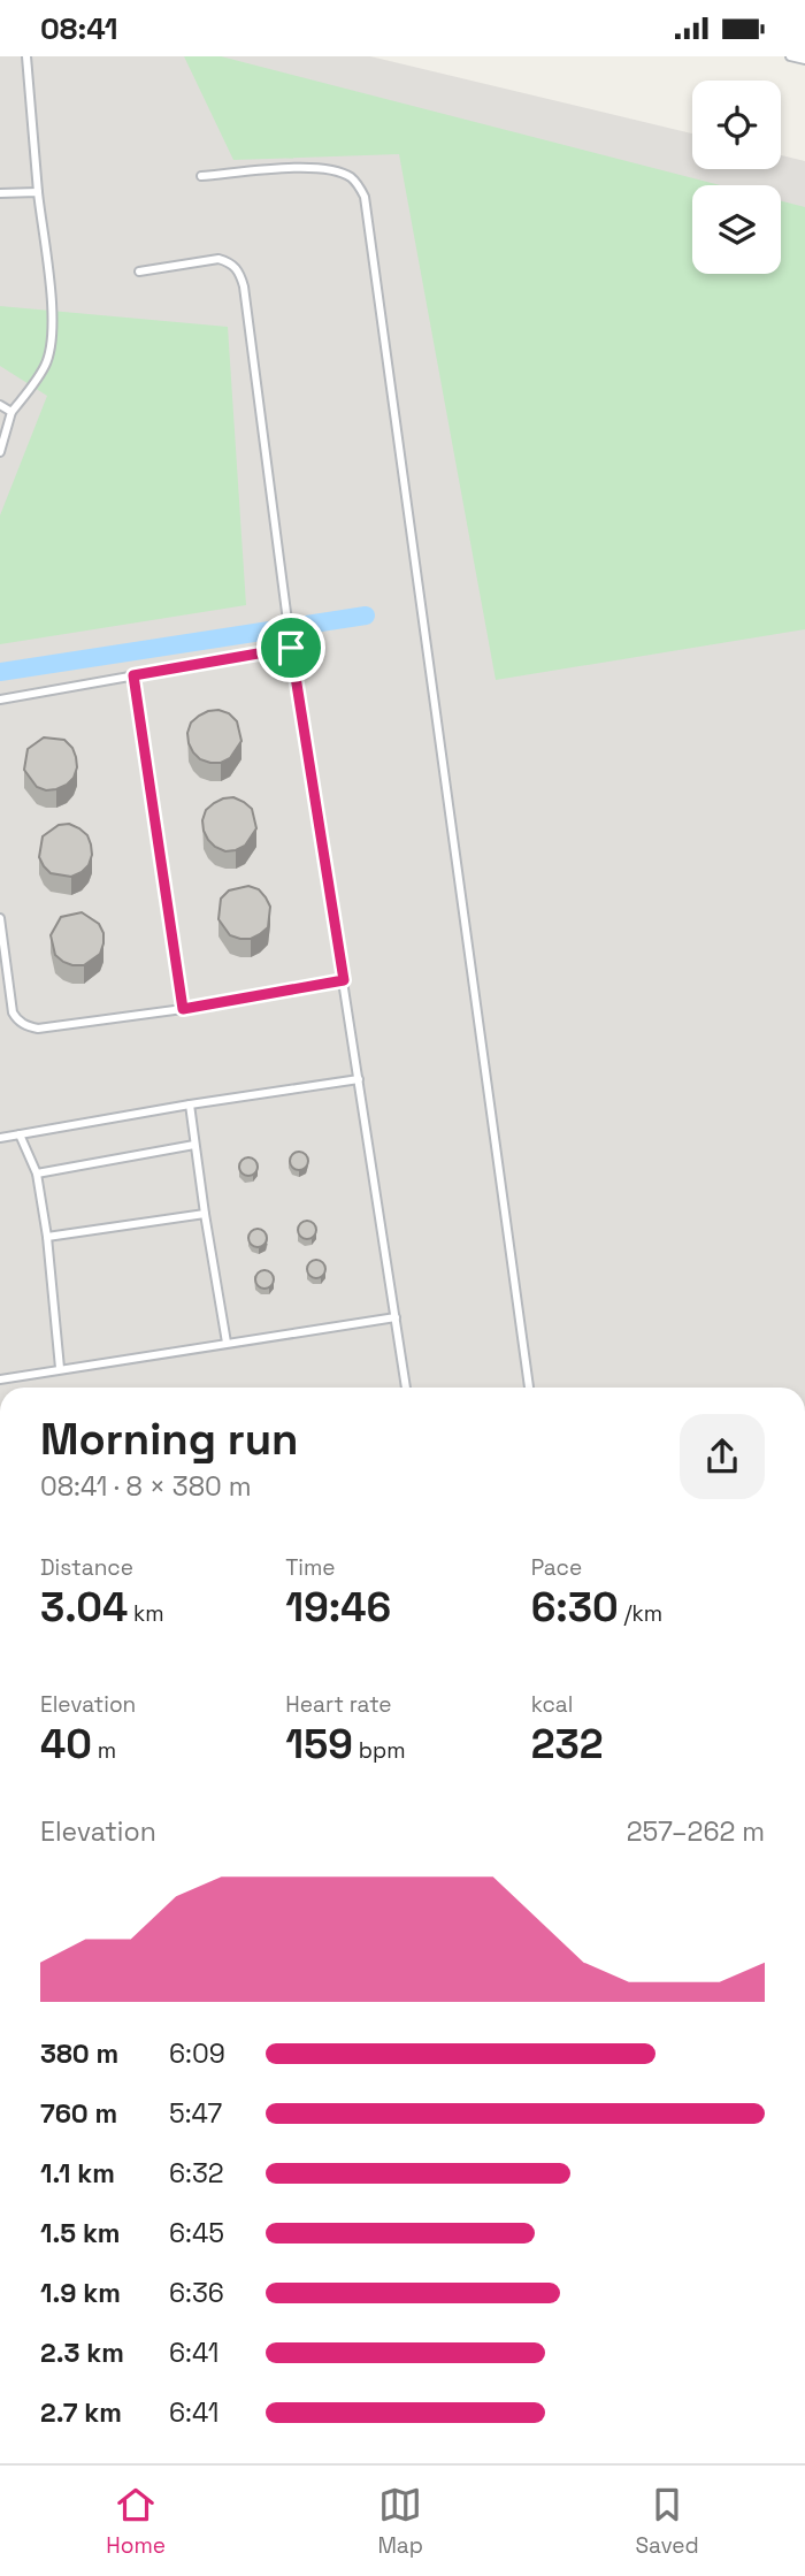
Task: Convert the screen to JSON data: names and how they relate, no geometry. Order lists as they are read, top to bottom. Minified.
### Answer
{"page":{"status":"08:41","heading":["Morning run","08:41 · 8 × 380 m"],"stats":[["Distance","3.04 km"],["Time","19:46"],["Pace","6:30 /km"],["Elevation","40 m"],["Heart rate","159 bpm"],["kcal","232"]],"chart":["Elevation","257–262 m"],"list":[{"name":"380 m","note":"6:09"},{"name":"760 m","note":"5:47"},{"name":"1.1 km","note":"6:32"},{"name":"1.5 km","note":"6:45"},{"name":"1.9 km","note":"6:36"},{"name":"2.3 km","note":"6:41"},{"name":"2.7 km","note":"6:41"}],"tabs":["Home","Map","Saved"]}}
